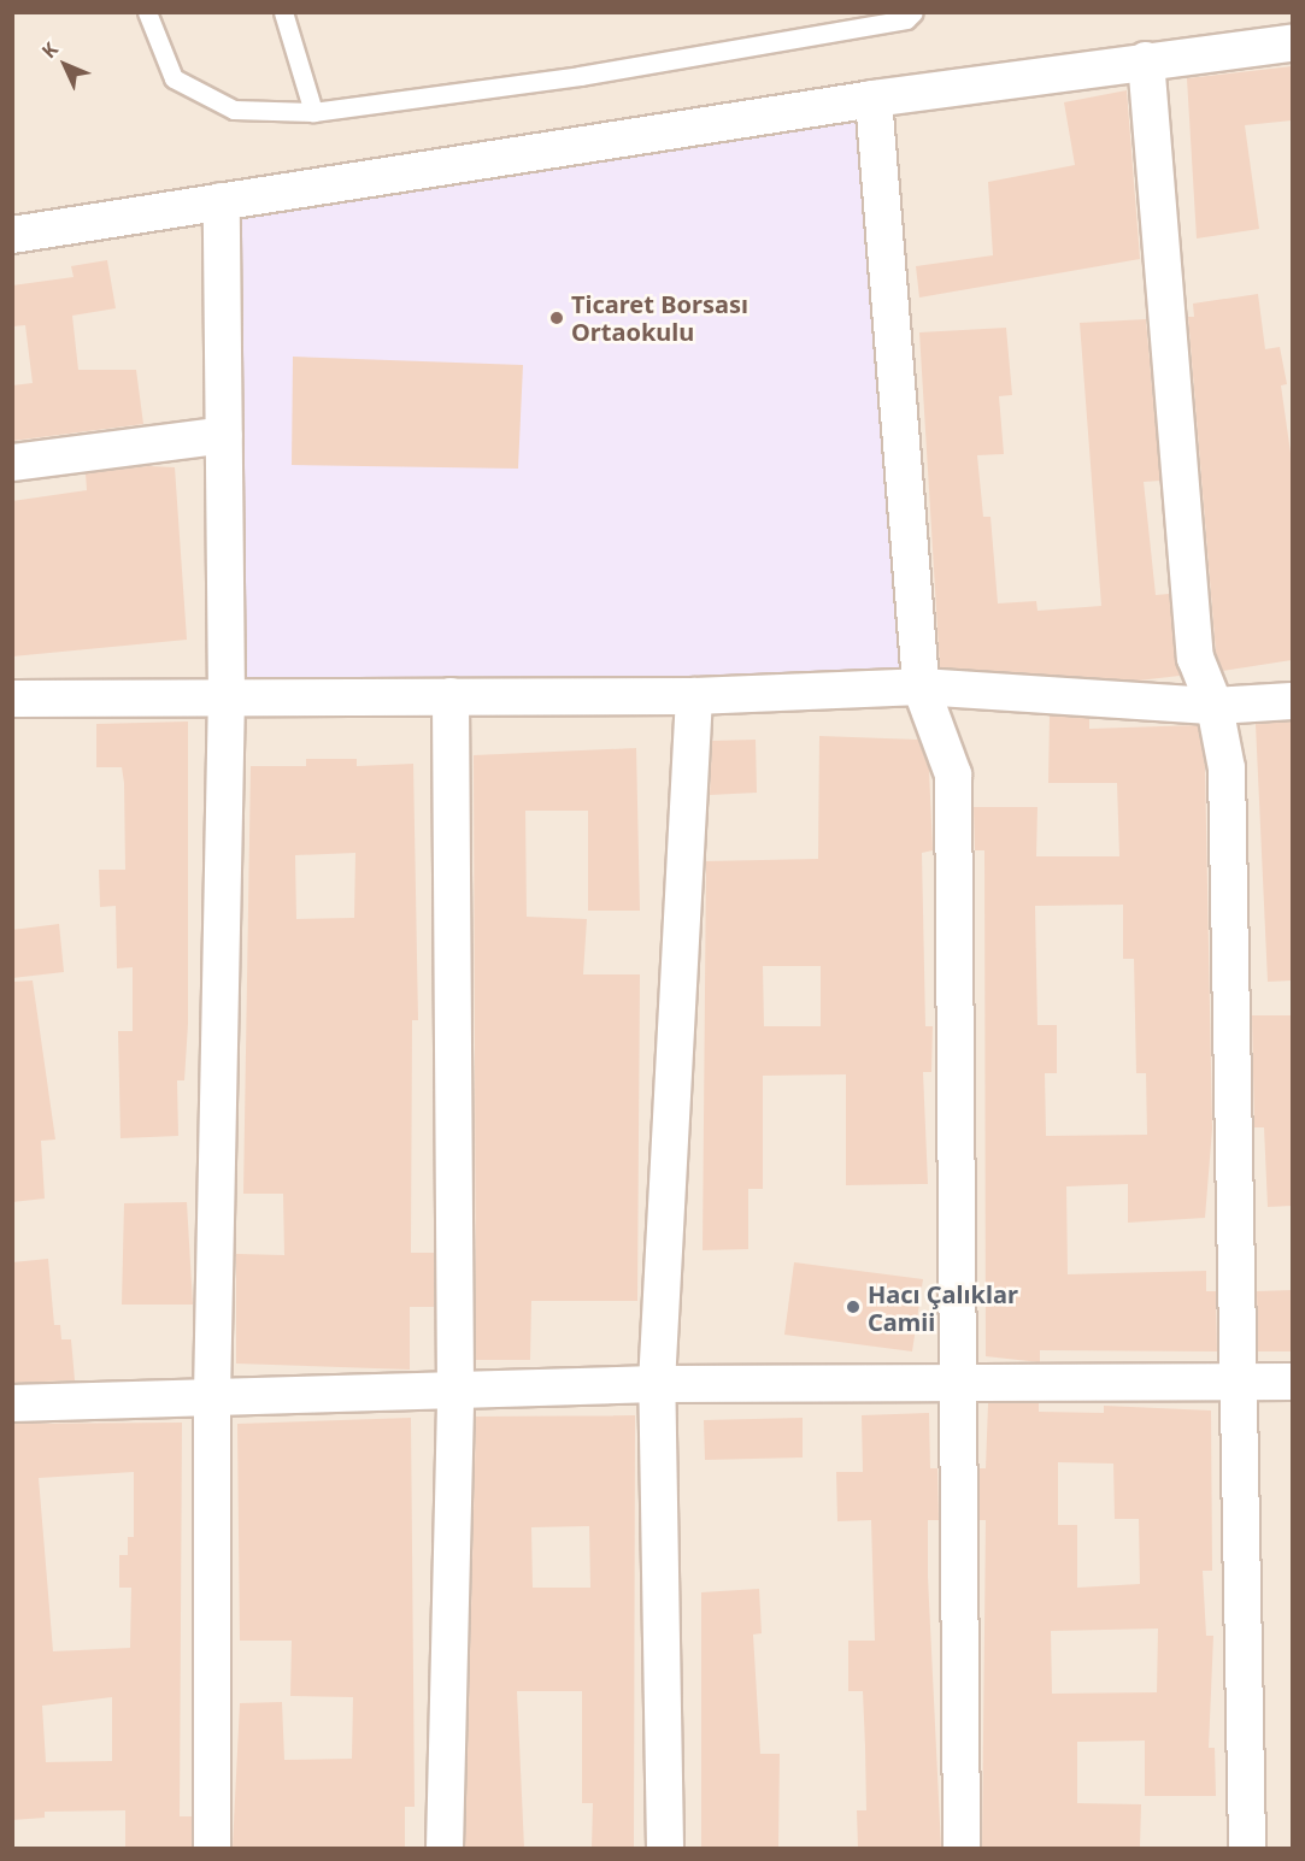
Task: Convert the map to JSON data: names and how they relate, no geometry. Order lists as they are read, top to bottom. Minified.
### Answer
{"places":["Ticaret Borsası Ortaokulu","Hacı Çalıklar Camii"],"north":"top left"}
